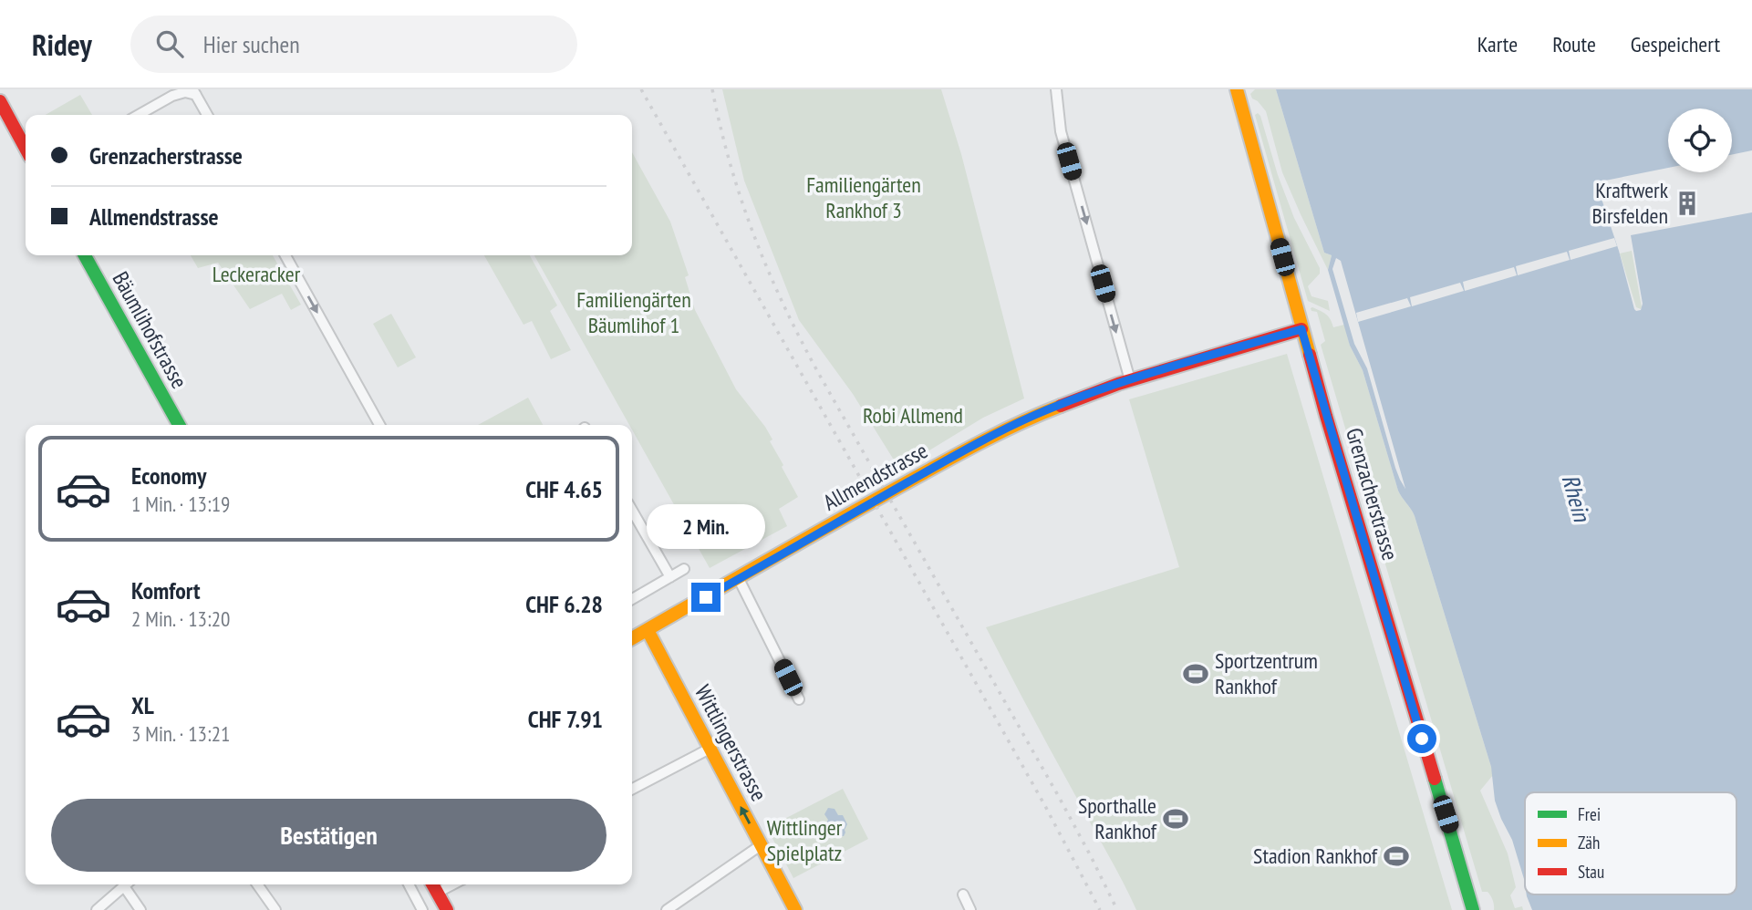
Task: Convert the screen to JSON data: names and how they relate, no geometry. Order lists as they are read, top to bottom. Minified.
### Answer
{"streets":{"main road":["Bäumlihofstrasse","Allmendstrasse","Grenzacherstrasse","Wittlingerstrasse"]},"crossings":[["Allmendstrasse","Grenzacherstrasse"],["Allmendstrasse","Wittlingerstrasse"]],"water":["Rhein"],"parks":["Familiengärten Rankhof 3","Leckeracker","Familiengärten Bäumlihof 1","Robi Allmend","Wittlinger Spielplatz"],"places":{"building":["Kraftwerk Birsfelden"],"sports":["Sportzentrum Rankhof","Sporthalle Rankhof","Stadion Rankhof"]},"legend":["Frei","Zäh","Stau"],"page":{"header":"Ridey","search":"Hier suchen","nav":["Karte","Route","Gespeichert"],"banner":["Grenzacherstrasse","Allmendstrasse"],"list":[{"name":"Economy","note":"1 Min. · 13:19","value":"CHF 4.65"},{"name":"Komfort","note":"2 Min. · 13:20","value":"CHF 6.28"},{"name":"XL","note":"3 Min. · 13:21","value":"CHF 7.91"}],"bubble":"2 Min.","buttons":"Bestätigen"}}
